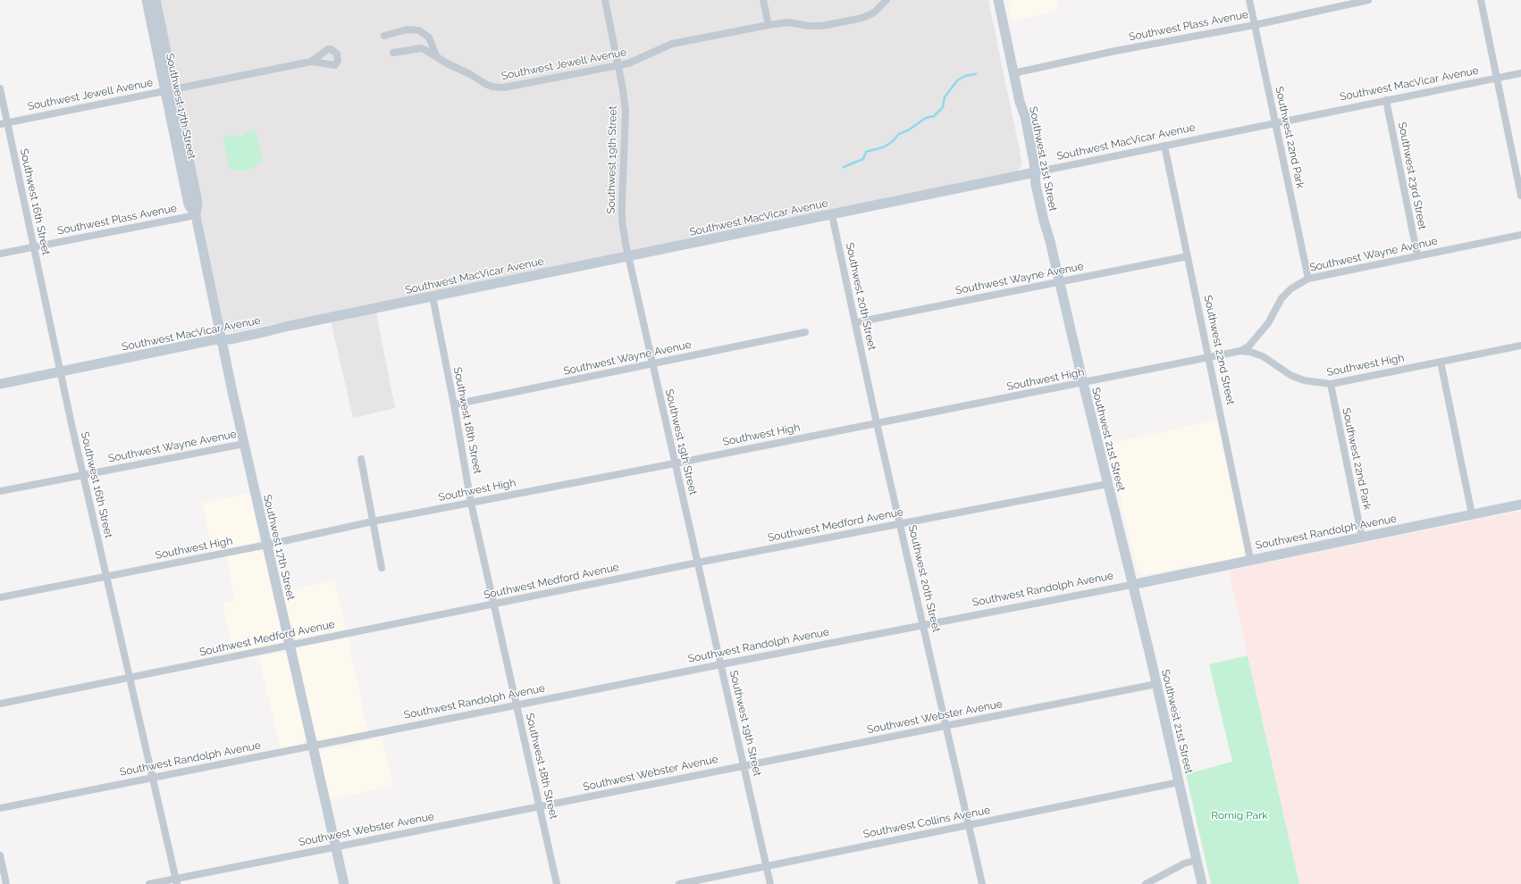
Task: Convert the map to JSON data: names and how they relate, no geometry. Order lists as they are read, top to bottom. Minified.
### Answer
{"streets":{"main road":["Southwest MacVicar Avenue","Southwest 17th Street","Southwest 21st Street","Southwest Randolph Avenue"],"street":["Southwest Plass Avenue","Southwest Jewell Avenue","Southwest 22nd Park","Southwest 19th Street","Southwest 23rd Street","Southwest 16th Street","Southwest Wayne Avenue","Southwest 20th Street","Southwest 22nd Street","Southwest High","Southwest 18th Street","Southwest Medford Avenue","Southwest Webster Avenue","Southwest Collins Avenue"]},"crossings":[["Southwest Plass Avenue","Southwest 17th Street"],["Southwest Plass Avenue","Southwest 22nd Park"],["Southwest Plass Avenue","Southwest 21st Street"],["Southwest Plass Avenue","Southwest 16th Street"],["Southwest Jewell Avenue","Southwest 17th Street"],["Southwest Jewell Avenue","Southwest 19th Street"],["Southwest Jewell Avenue","Southwest 16th Street"],["Southwest MacVicar Avenue","Southwest 17th Street"],["Southwest MacVicar Avenue","Southwest 22nd Park"],["Southwest MacVicar Avenue","Southwest 21st Street"],["Southwest MacVicar Avenue","Southwest 19th Street"],["Southwest MacVicar Avenue","Southwest 23rd Street"],["Southwest MacVicar Avenue","Southwest 16th Street"],["Southwest MacVicar Avenue","Southwest 20th Street"],["Southwest MacVicar Avenue","Southwest 22nd Street"],["Southwest MacVicar Avenue","Southwest 18th Street"],["Southwest 17th Street","Southwest Wayne Avenue"],["Southwest 17th Street","Southwest High"],["Southwest 17th Street","Southwest Medford Avenue"],["Southwest 17th Street","Southwest Randolph Avenue"],["Southwest 17th Street","Southwest Webster Avenue"],["Southwest 22nd Park","Southwest Wayne Avenue"],["Southwest 22nd Park","Southwest High"],["Southwest 22nd Park","Southwest Randolph Avenue"],["Southwest 21st Street","Southwest Wayne Avenue"],["Southwest 21st Street","Southwest High"],["Southwest 21st Street","Southwest Medford Avenue"],["Southwest 21st Street","Southwest Randolph Avenue"],["Southwest 21st Street","Southwest Webster Avenue"],["Southwest 21st Street","Southwest Collins Avenue"],["Southwest 19th Street","Southwest Wayne Avenue"],["Southwest 19th Street","Southwest High"],["Southwest 19th Street","Southwest Medford Avenue"],["Southwest 19th Street","Southwest Randolph Avenue"],["Southwest 19th Street","Southwest Webster Avenue"],["Southwest 19th Street","Southwest Collins Avenue"],["Southwest 23rd Street","Southwest Wayne Avenue"],["Southwest 16th Street","Southwest Wayne Avenue"],["Southwest 16th Street","Southwest High"],["Southwest 16th Street","Southwest Medford Avenue"],["Southwest 16th Street","Southwest Randolph Avenue"],["Southwest 16th Street","Southwest Webster Avenue"],["Southwest Wayne Avenue","Southwest 20th Street"],["Southwest Wayne Avenue","Southwest 22nd Street"],["Southwest Wayne Avenue","Southwest High"],["Southwest Wayne Avenue","Southwest 18th Street"],["Southwest 20th Street","Southwest High"],["Southwest 20th Street","Southwest Medford Avenue"],["Southwest 20th Street","Southwest Randolph Avenue"],["Southwest 20th Street","Southwest Webster Avenue"],["Southwest 20th Street","Southwest Collins Avenue"],["Southwest 22nd Street","Southwest High"],["Southwest 22nd Street","Southwest Randolph Avenue"],["Southwest High","Southwest 18th Street"],["Southwest 18th Street","Southwest Medford Avenue"],["Southwest 18th Street","Southwest Randolph Avenue"],["Southwest 18th Street","Southwest Webster Avenue"]],"parks":["Romig Park"]}
